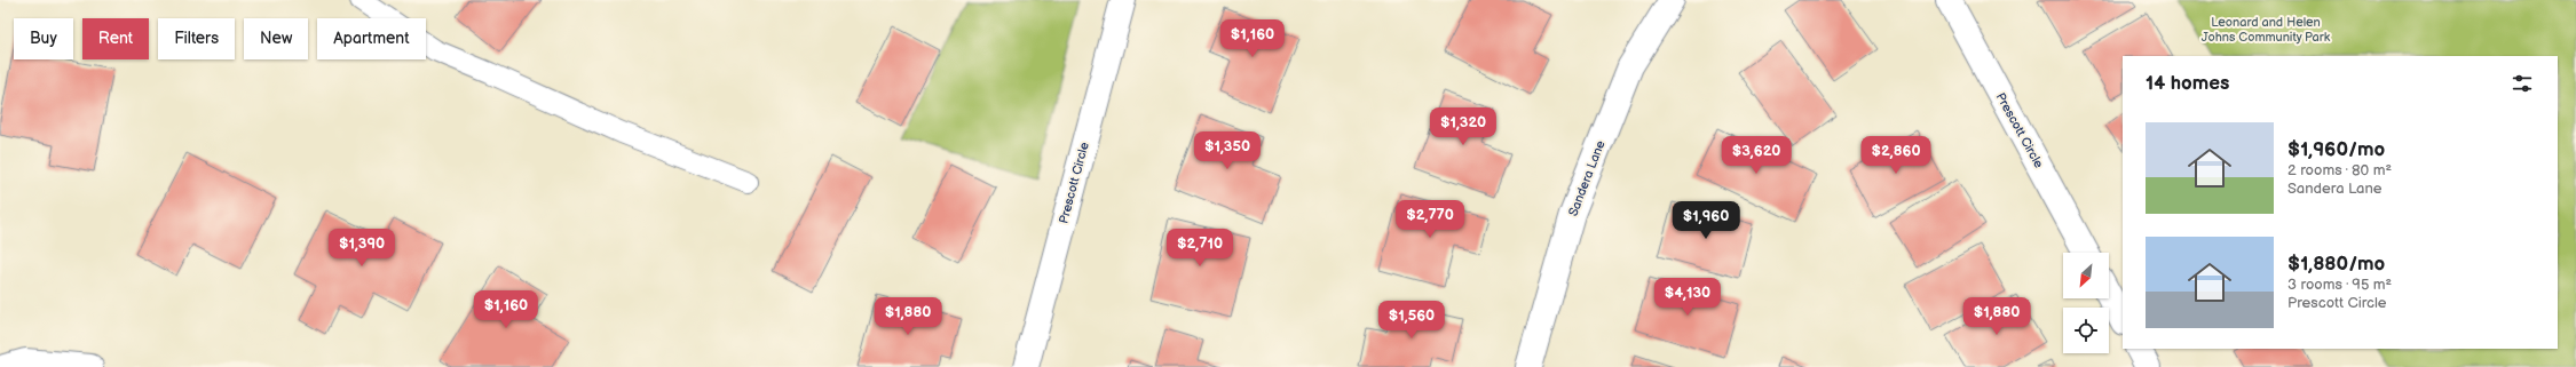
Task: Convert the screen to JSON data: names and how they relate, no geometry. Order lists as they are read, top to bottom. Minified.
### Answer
{"streets":{"street":["Prescott Circle","Sandera Lane"]},"parks":["Leonard and Helen Johns Community Park"],"north":"bottom left","page":{"chip":["Buy","Rent","Filters","New","Apartment"],"price":["$1,160","$1,320","$1,350","$3,620","$2,860","$2,770","$1,960","$1,390","$2,710","$4,130","$1,160","$1,880","$1,880","$1,560"],"heading":"14 homes","list":[{"name":"$1,960/mo","note":"2 rooms · 80 m² · Sandera Lane"},{"name":"$1,880/mo","note":"3 rooms · 95 m² · Prescott Circle"}]}}
